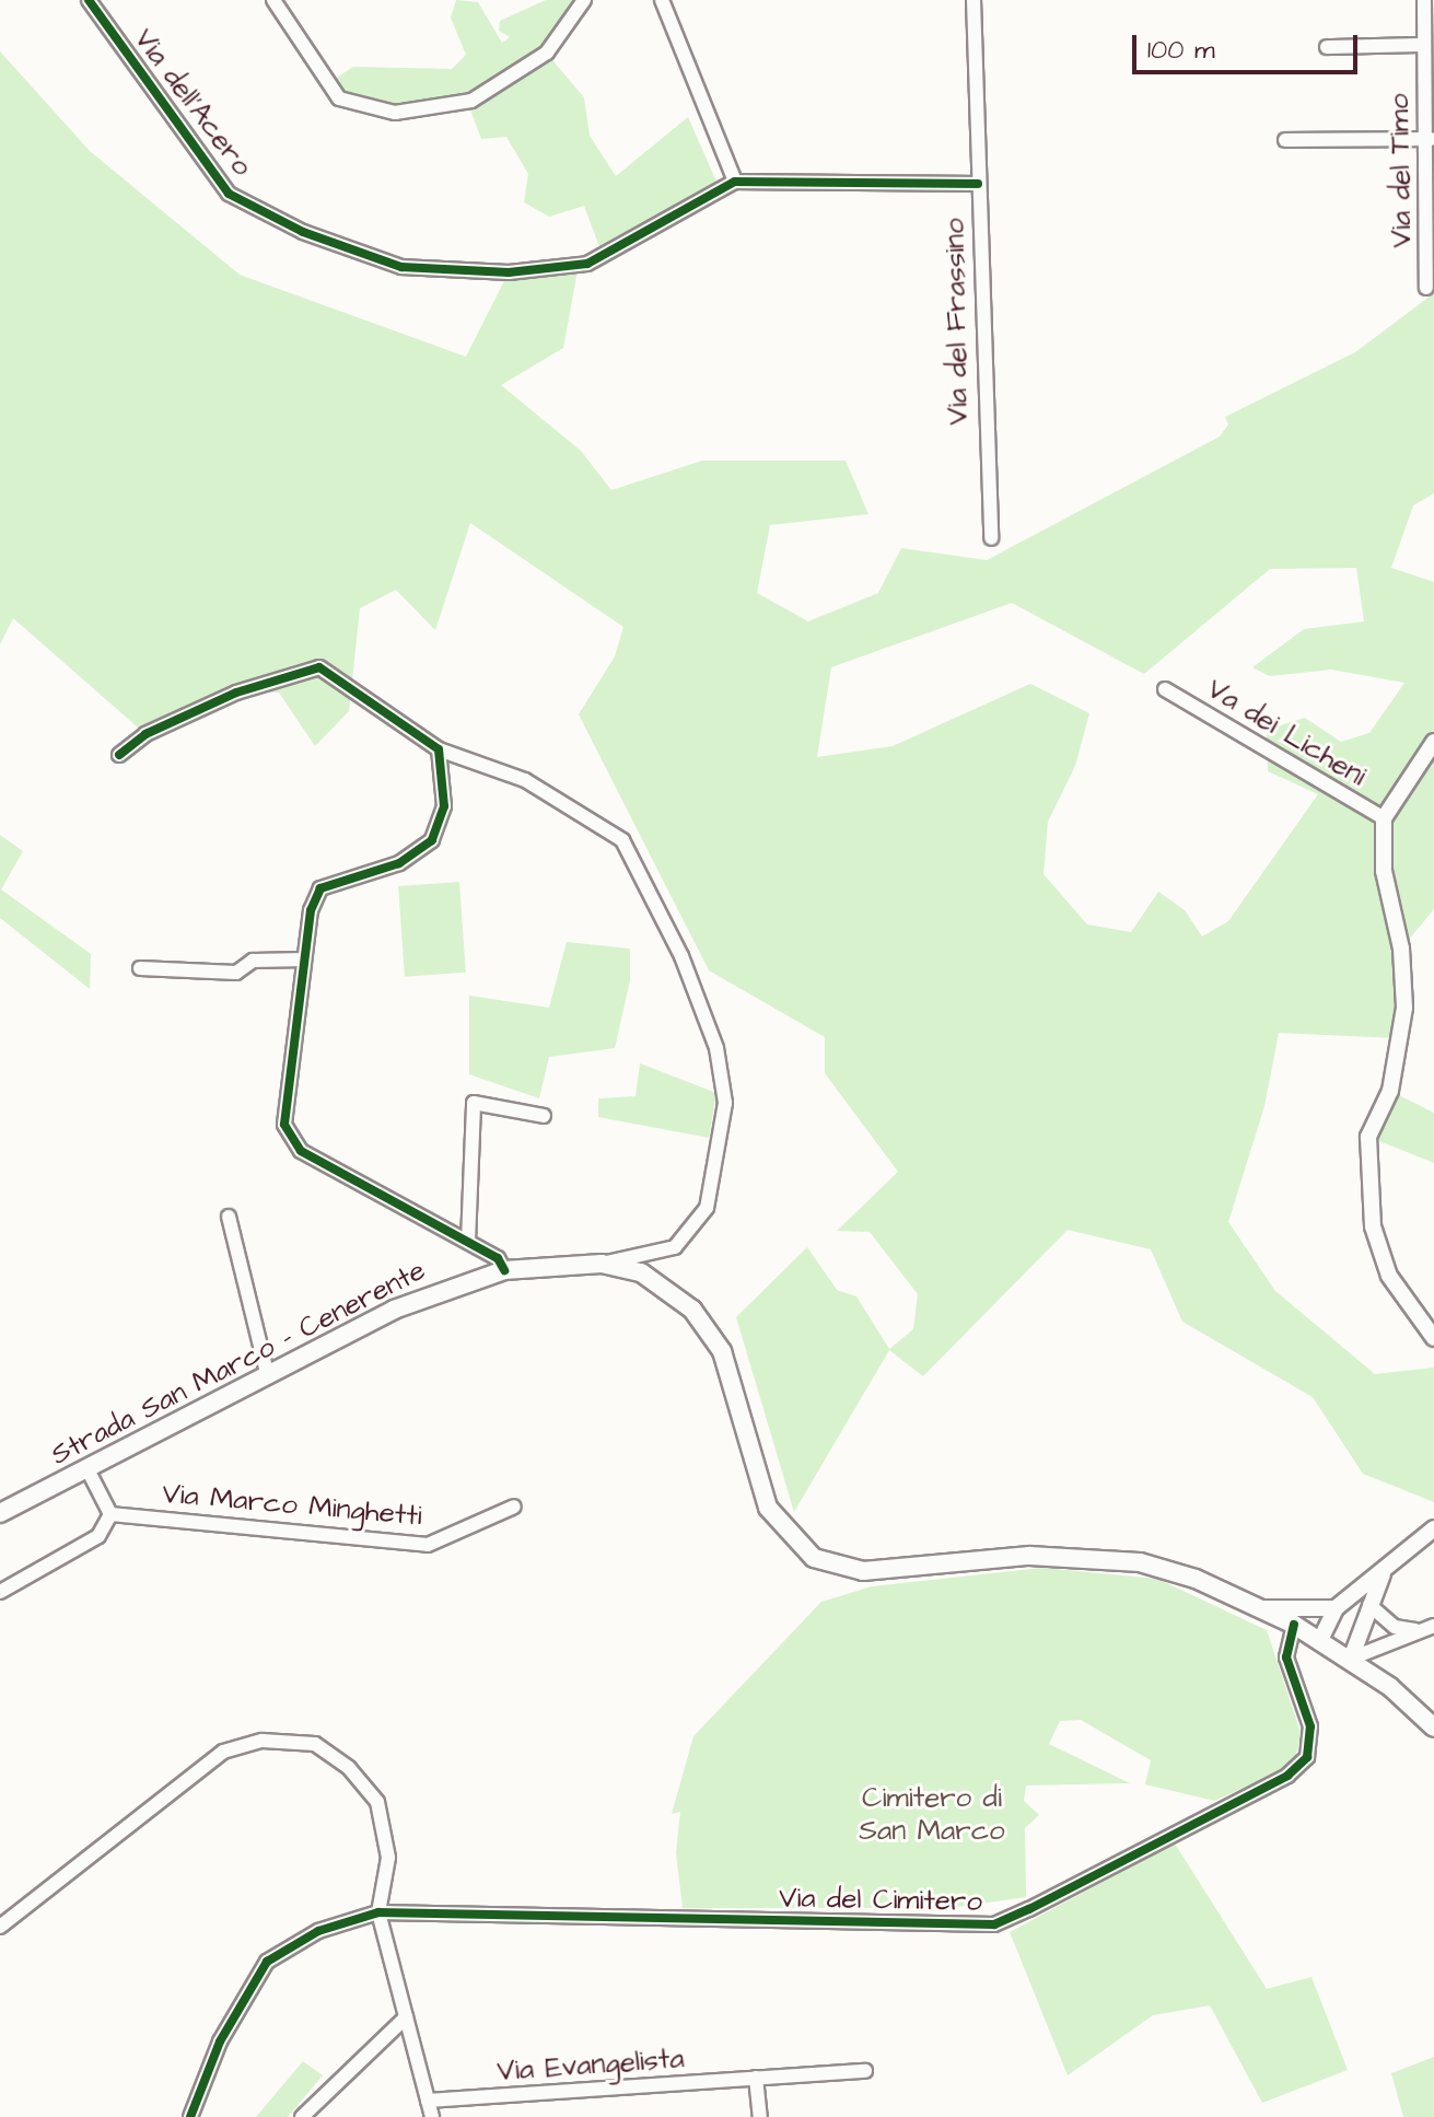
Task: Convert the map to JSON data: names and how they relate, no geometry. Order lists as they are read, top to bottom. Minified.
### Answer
{"streets":{"main road":["Strada San Marco - Cenerente"],"street":["Via dell'Acero","Via del Timo","Via del Frassino","Va dei Licheni","Via Marco Minghetti","Via del Cimitero","Via Evangelista"]},"crossings":[["Via dell'Acero","Via del Frassino"],["Strada San Marco - Cenerente","Via del Cimitero"]],"parks":["Cimitero di San Marco"],"scale_bar":"100 m"}
